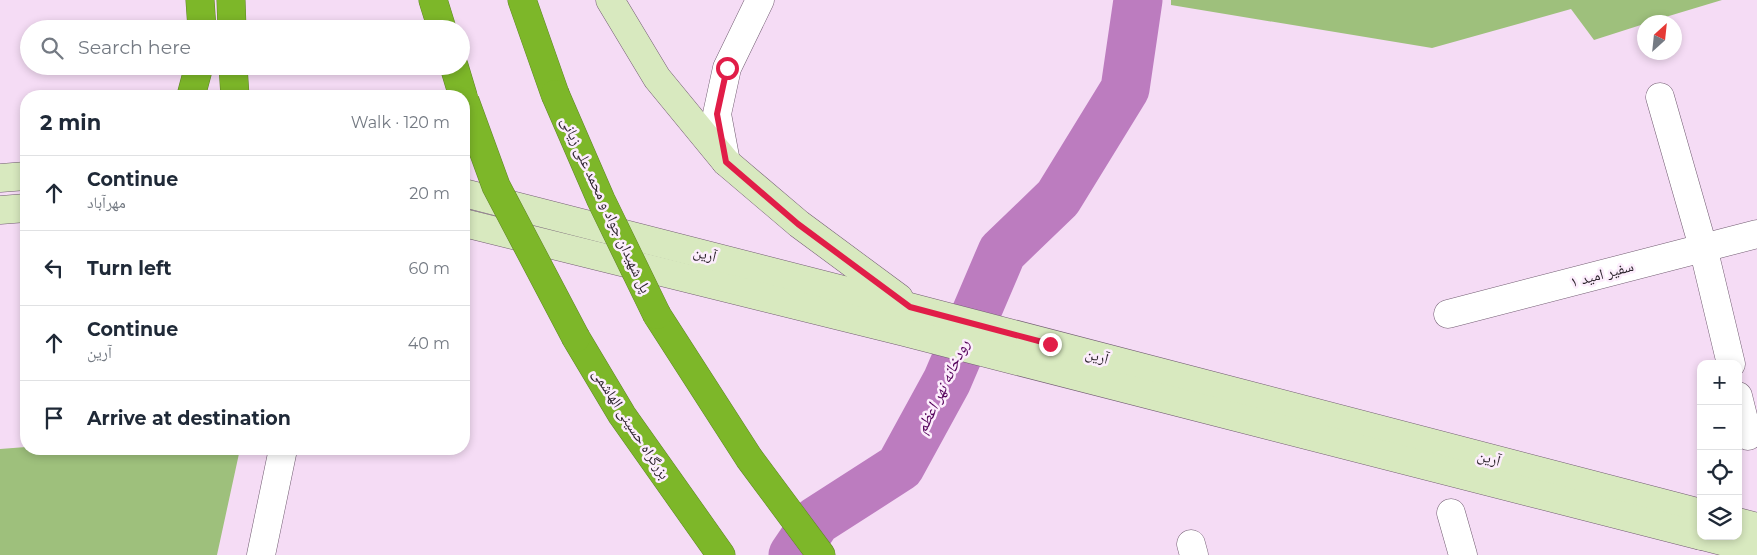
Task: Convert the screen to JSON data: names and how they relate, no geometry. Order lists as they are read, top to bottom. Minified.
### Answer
{"streets":{"highway":["پل شهیدان جواد و محمد علی زیانی","بزرگراه حسینی الهاشمی"],"street":["آرین","سفیر امید ۱"]},"water":["رودخانه نهر اعظم"],"north":"top right","page":{"search":"Search here","heading":["2 min","Walk · 120 m"],"list":[["Continue","مهرآباد","20 m"],["Turn left","60 m"],["Continue","آرین","40 m"],"Arrive at destination"],"map_buttons":["+","−"]}}
